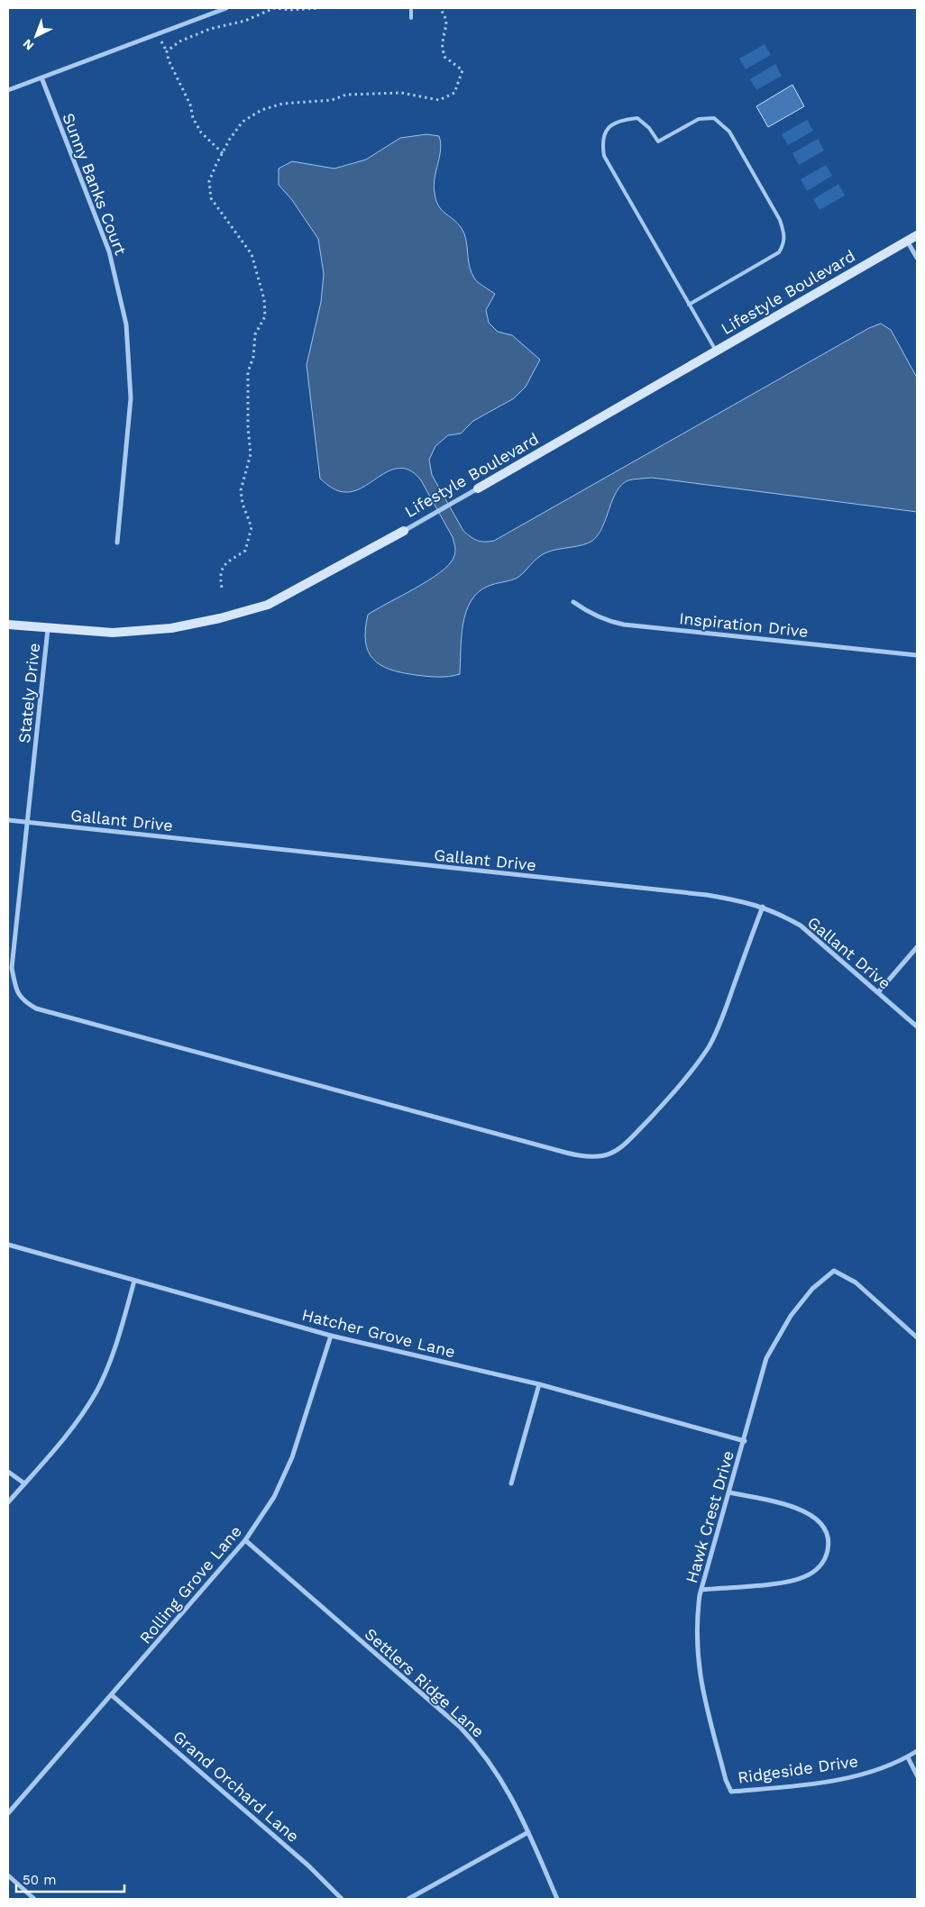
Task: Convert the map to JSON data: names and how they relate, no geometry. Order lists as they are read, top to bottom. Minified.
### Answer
{"streets":{"street":["Sunny Banks Court","Lifestyle Boulevard","Inspiration Drive","Stately Drive","Gallant Drive","Hatcher Grove Lane","Hawk Crest Drive","Rolling Grove Lane","Settlers Ridge Lane","Ridgeside Drive","Grand Orchard Lane"]},"crossings":[["Lifestyle Boulevard","Stately Drive"],["Stately Drive","Gallant Drive"],["Hatcher Grove Lane","Hawk Crest Drive"],["Hatcher Grove Lane","Rolling Grove Lane"],["Hawk Crest Drive","Ridgeside Drive"],["Rolling Grove Lane","Settlers Ridge Lane"],["Rolling Grove Lane","Grand Orchard Lane"]],"scale_bar":"50 m","north":"bottom left"}
